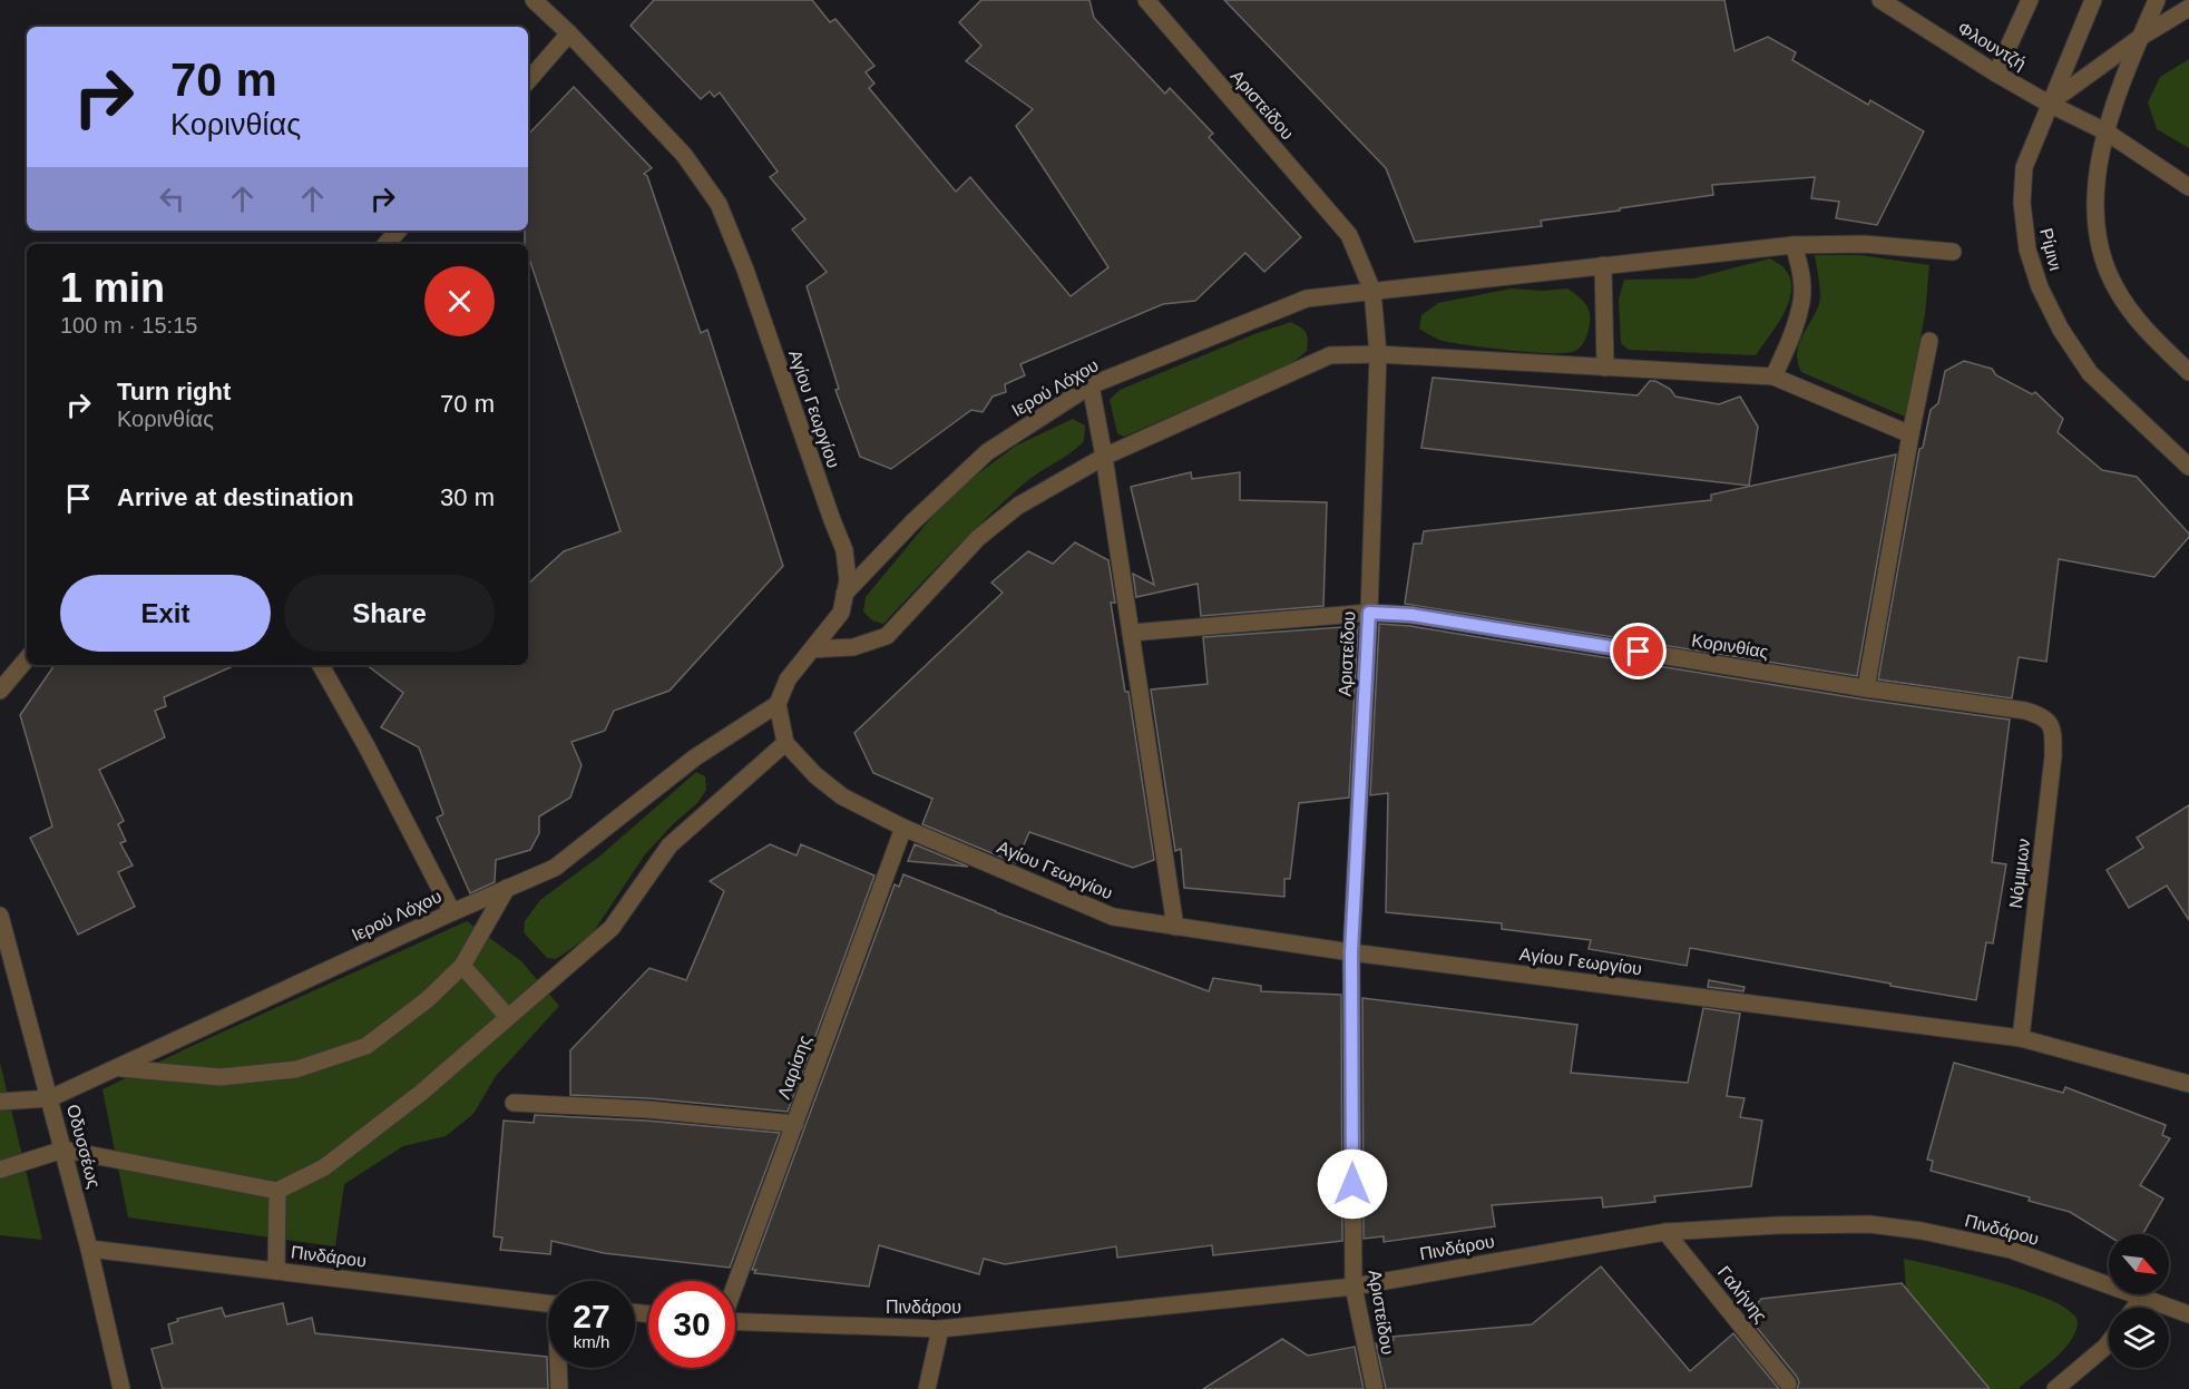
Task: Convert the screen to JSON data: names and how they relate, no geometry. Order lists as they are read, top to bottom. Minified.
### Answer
{"streets":{"street":["Φλουντζή","Αριστείδου","Ρίμινι","Ιερού Λόχου","Αγίου Γεωργίου","Κορινθίας","Νόμιμων","Λαρίσης","Οδυσσέως","Πινδάρου","Γαλήνης"]},"crossings":[["Φλουντζή","Ρίμινι"],["Αριστείδου","Ιερού Λόχου"],["Αριστείδου","Αγίου Γεωργίου"],["Αριστείδου","Κορινθίας"],["Αριστείδου","Πινδάρου"],["Ιερού Λόχου","Αγίου Γεωργίου"],["Ιερού Λόχου","Οδυσσέως"],["Αγίου Γεωργίου","Νόμιμων"],["Αγίου Γεωργίου","Λαρίσης"],["Κορινθίας","Νόμιμων"],["Οδυσσέως","Πινδάρου"],["Πινδάρου","Γαλήνης"]],"north":"bottom right","page":{"turn":["70 m","Κορινθίας"],"heading":["1 min","100 m · 15:15"],"list":[{"name":"Turn right","note":"Κορινθίας","value":"70 m"},{"name":"Arrive at destination","value":"30 m"}],"buttons":["Exit","Share"],"speed":"27 km/h","limit":"30"}}
